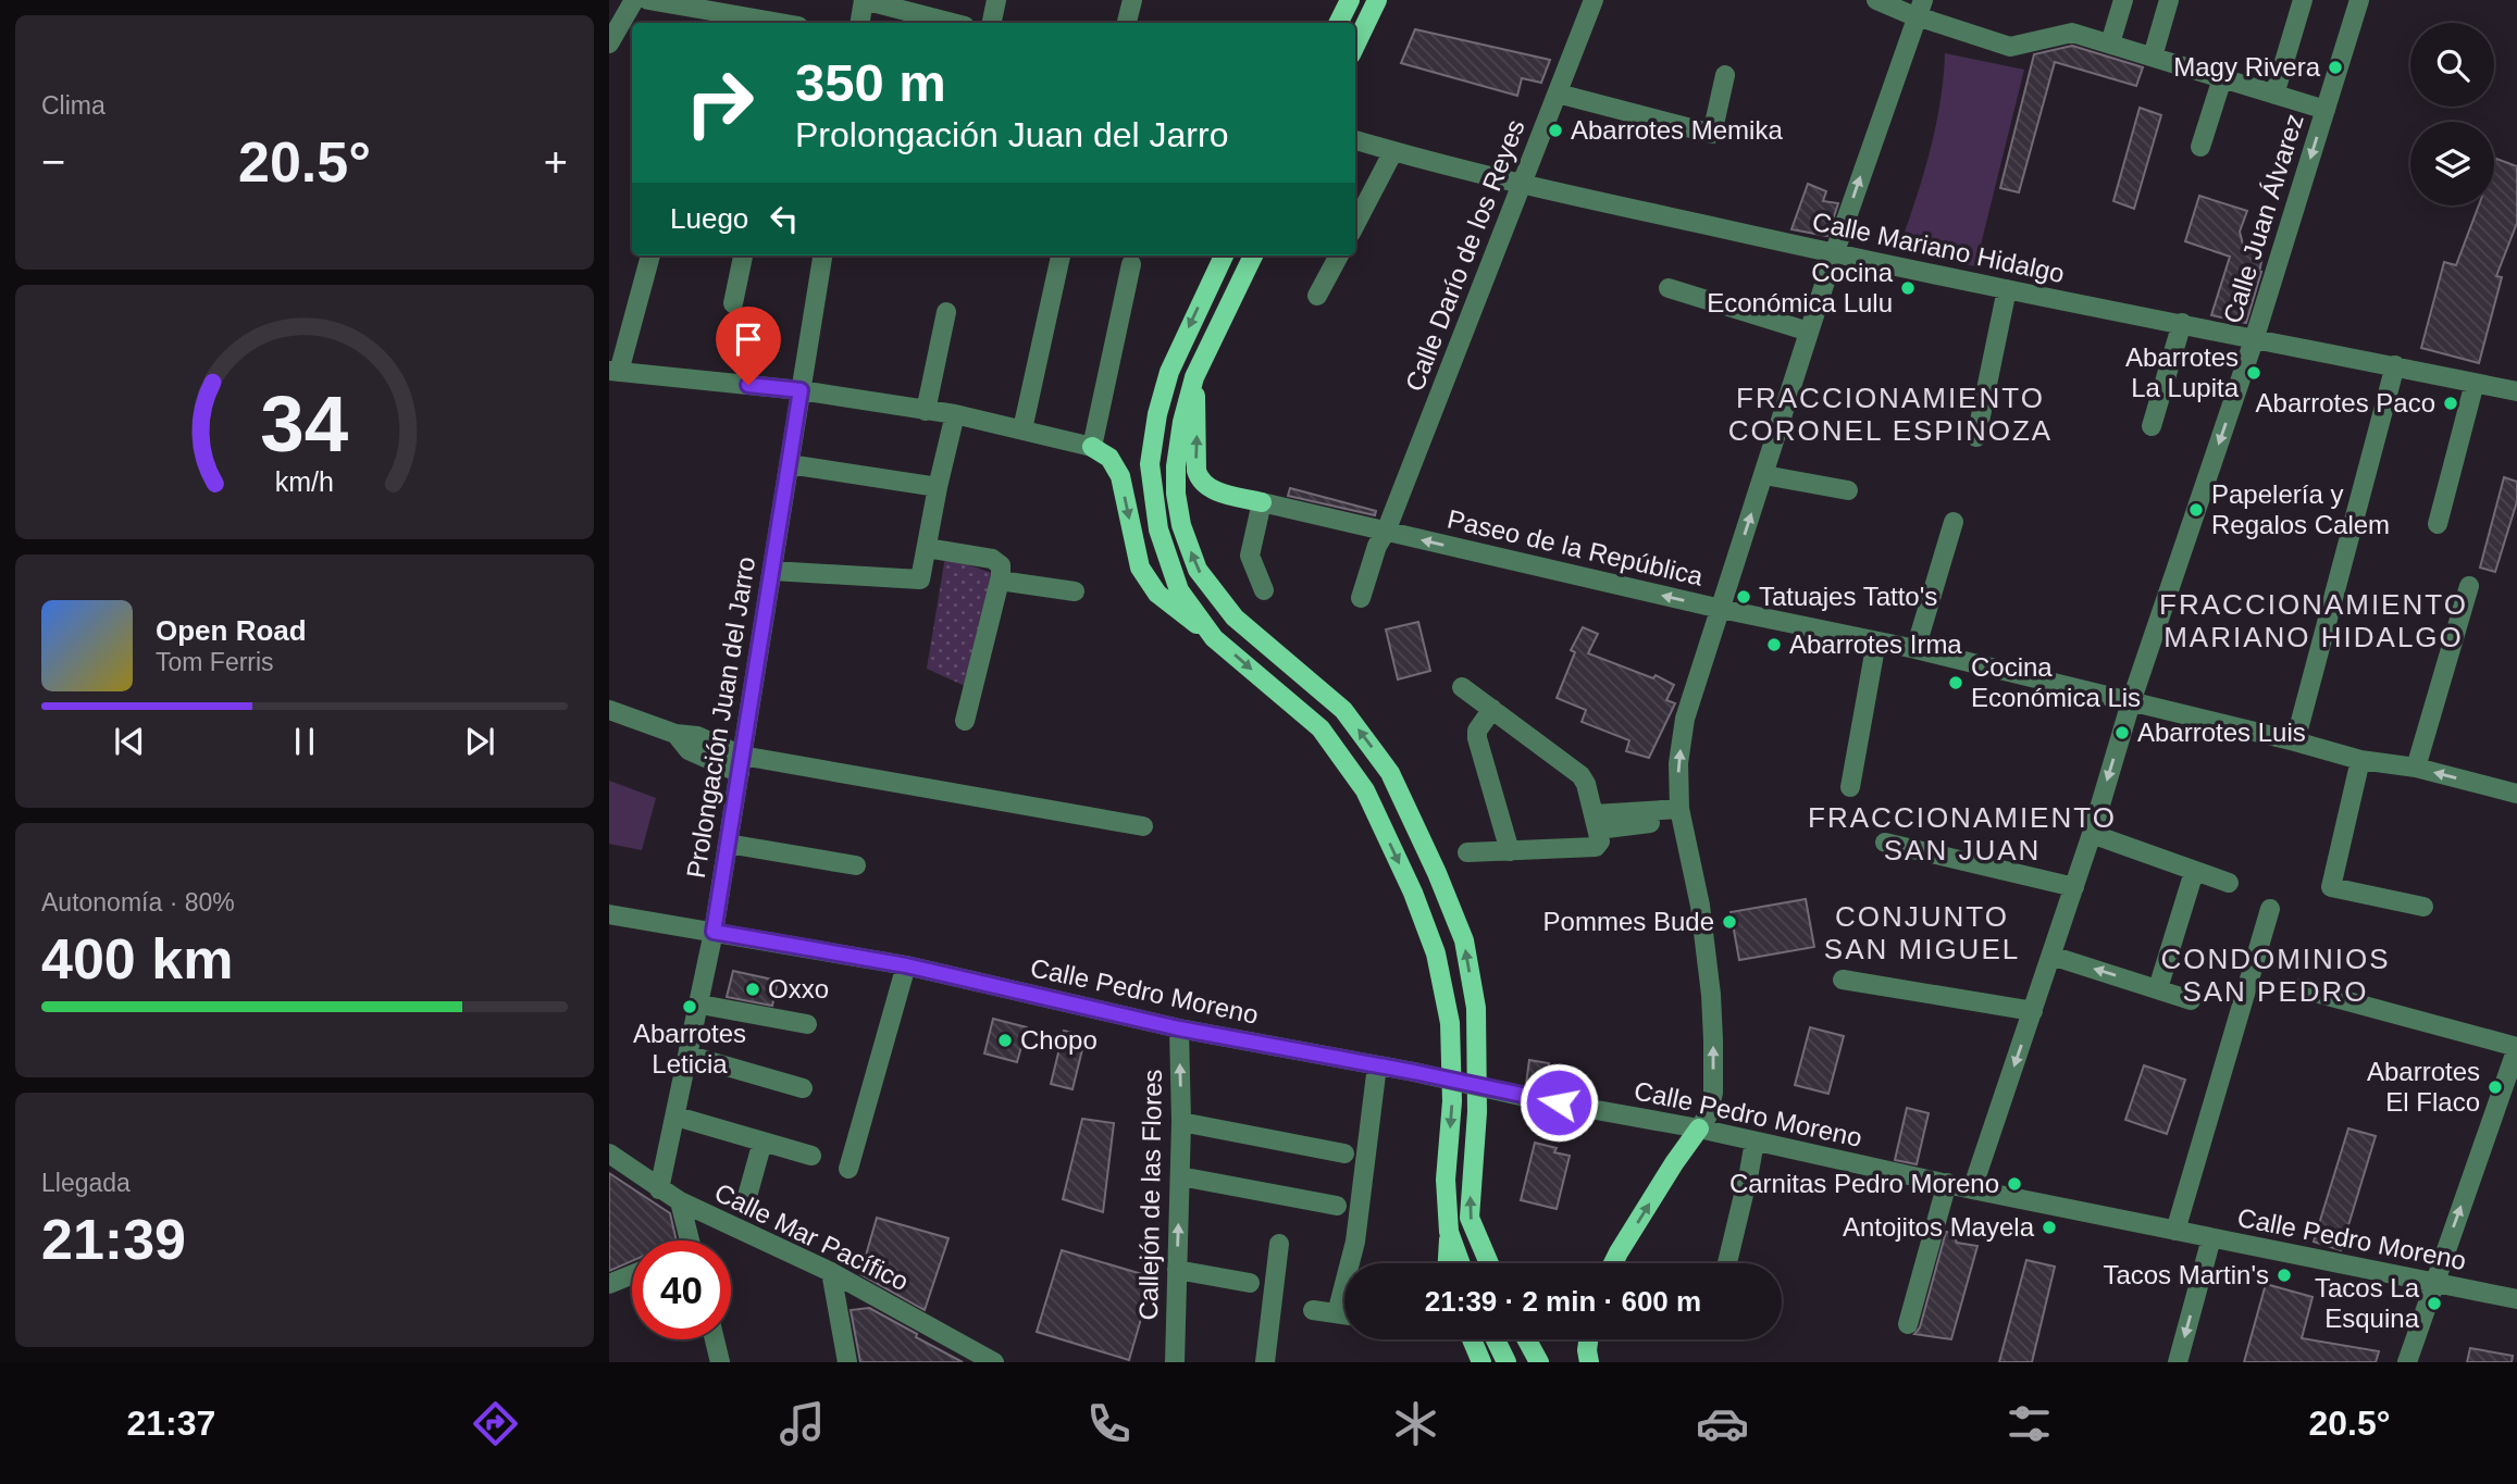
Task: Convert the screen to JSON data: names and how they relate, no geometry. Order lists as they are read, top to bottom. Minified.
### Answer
{"streets":{"street":["Calle Juan Álvarez","Calle Mariano Hidalgo","Calle Darío de los Reyes","Paseo de la República","Prolongación Juan del Jarro","Calle Pedro Moreno","Callejón de las Flores","Calle Mar Pacífico"]},"crossings":[["Calle Juan Álvarez","Calle Mariano Hidalgo"],["Calle Juan Álvarez","Paseo de la República"],["Calle Juan Álvarez","Calle Pedro Moreno"],["Calle Mariano Hidalgo","Calle Darío de los Reyes"],["Calle Darío de los Reyes","Paseo de la República"],["Prolongación Juan del Jarro","Calle Pedro Moreno"],["Prolongación Juan del Jarro","Calle Mar Pacífico"],["Calle Pedro Moreno","Callejón de las Flores"]],"one_way":["Callejón de las Flores"],"districts":["FRACCIONAMIENTO CORONEL ESPINOZA","FRACCIONAMIENTO MARIANO HIDALGO","FRACCIONAMIENTO SAN JUAN","CONJUNTO SAN MIGUEL","CONDOMINIOS SAN PEDRO"],"places":["Magy Rivera","Abarrotes Memika","Cocina Económica Lulu","Abarrotes La Lupita","Abarrotes Paco","Papelería y Regalos Calem","Tatuajes Tatto's","Abarrotes Irma","Cocina Económica Lis","Abarrotes Luis","Pommes Bude","Oxxo","Abarrotes Leticia","Chopo","Abarrotes El Flaco","Carnitas Pedro Moreno","Antojitos Mayela","Tacos Martin's","Tacos La Esquina"],"page":{"tile":["Clima",["Autonomía · 80%","400 km"],["Llegada","21:39"]],"turn":["350 m","Prolongación Juan del Jarro"],"heat":["−","20.5°","+"],"then":"Luego","song":["Open Road","Tom Ferris"],"limit":"40","trip":"21:39 · 2 min · 600 m","tabs":["21:37","20.5°"],"gauge":["34","km/h"]}}
